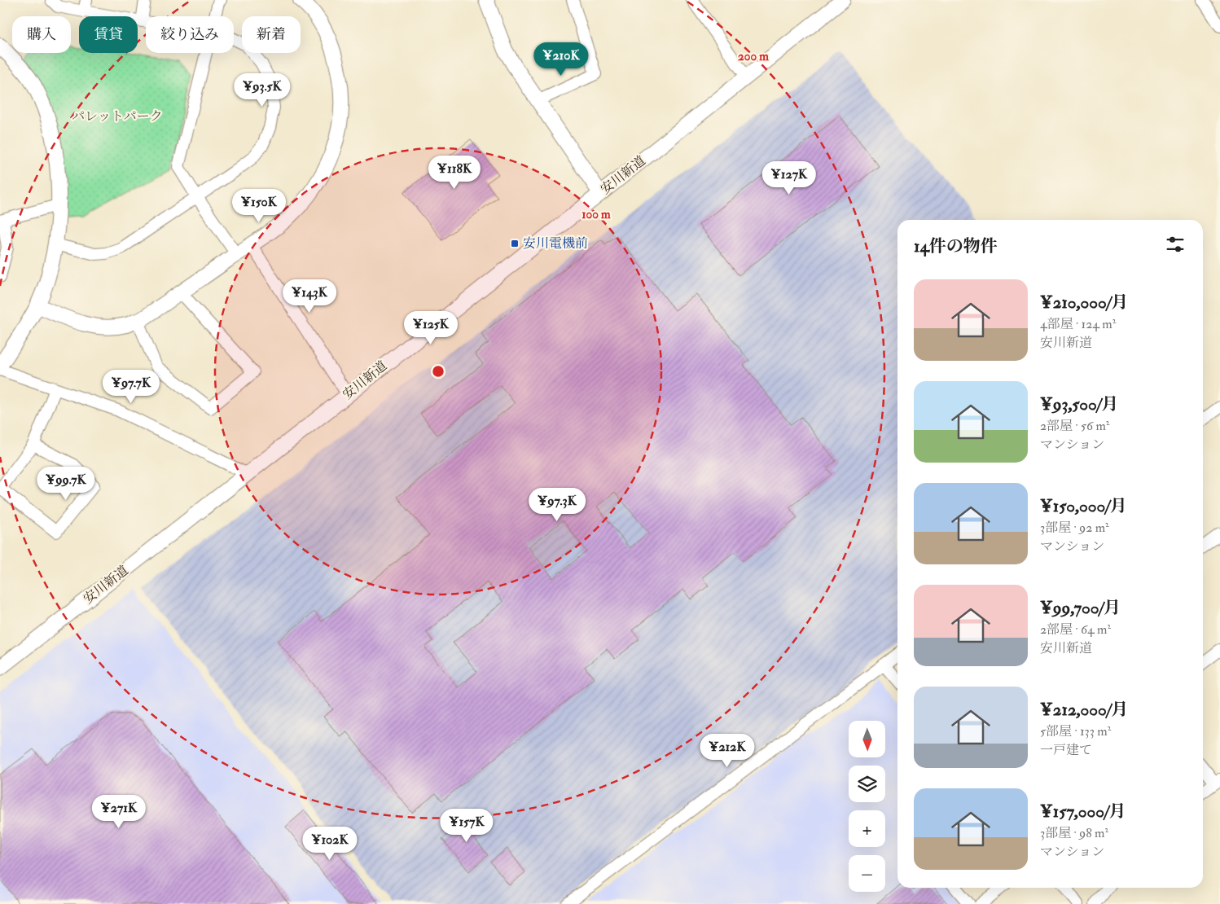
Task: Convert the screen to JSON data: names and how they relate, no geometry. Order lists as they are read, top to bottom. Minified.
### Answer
{"streets":{"street":["安川新道"]},"parks":["パレットパーク"],"places":{"transit":["安川電機前"]},"north":"bottom","page":{"chip":["購入","賃貸","絞り込み","新着"],"price":["¥210K","¥93.5K","¥118K","¥127K","¥150K","¥143K","¥125K","¥97.7K","¥99.7K","¥97.3K","¥212K","¥271K","¥157K","¥102K"],"heading":"14件の物件","list":[{"name":"¥210,000/月","note":"4部屋 · 124 m² · 安川新道"},{"name":"¥93,500/月","note":"2部屋 · 56 m² · マンション"},{"name":"¥150,000/月","note":"3部屋 · 92 m² · マンション"},{"name":"¥99,700/月","note":"2部屋 · 64 m² · 安川新道"},{"name":"¥212,000/月","note":"5部屋 · 133 m² · 一戸建て"},{"name":"¥157,000/月","note":"3部屋 · 98 m² · マンション"}],"map_buttons":["+","−"]},"rings":["200 m","100 m"]}
